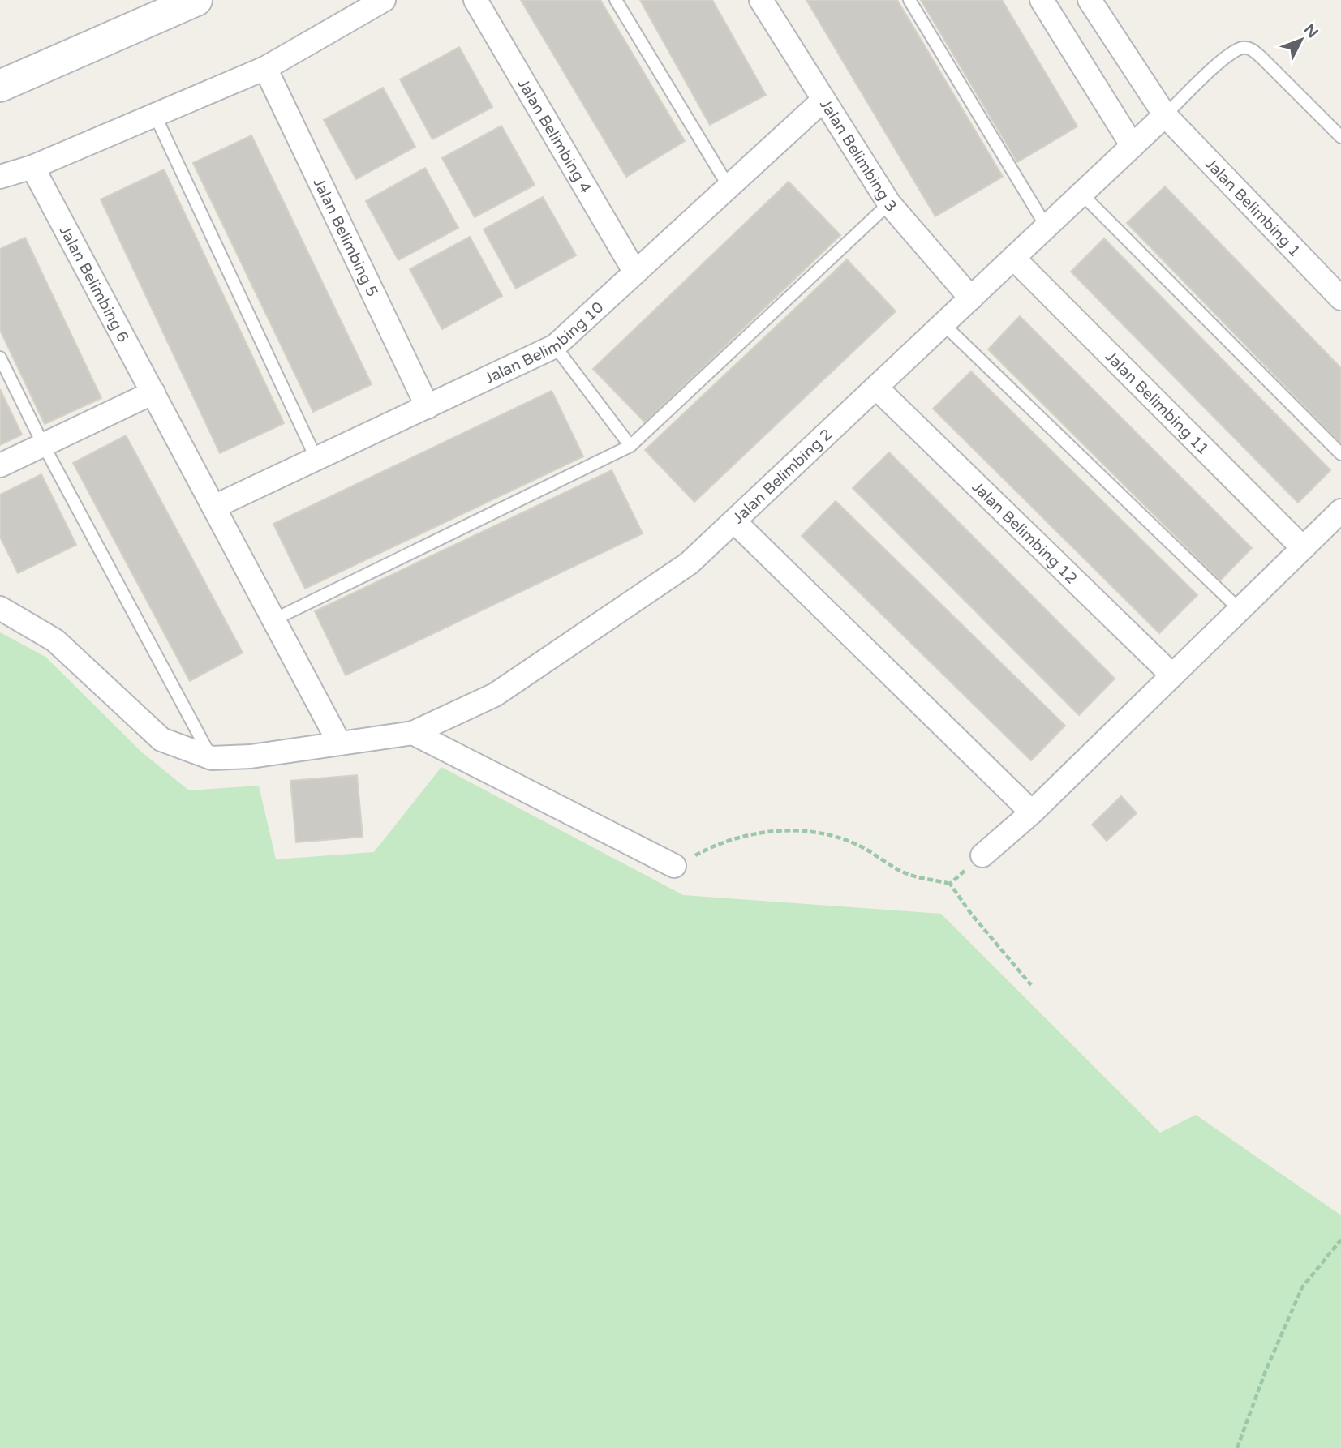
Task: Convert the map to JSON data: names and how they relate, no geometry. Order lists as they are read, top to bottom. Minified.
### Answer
{"streets":{"street":["Jalan Belimbing 4","Jalan Belimbing 3","Jalan Belimbing 1","Jalan Belimbing 5","Jalan Belimbing 6","Jalan Belimbing 10","Jalan Belimbing 11","Jalan Belimbing 2","Jalan Belimbing 12"]},"crossings":[["Jalan Belimbing 4","Jalan Belimbing 10"],["Jalan Belimbing 3","Jalan Belimbing 10"],["Jalan Belimbing 3","Jalan Belimbing 2"],["Jalan Belimbing 1","Jalan Belimbing 2"],["Jalan Belimbing 5","Jalan Belimbing 10"],["Jalan Belimbing 6","Jalan Belimbing 10"],["Jalan Belimbing 6","Jalan Belimbing 2"],["Jalan Belimbing 11","Jalan Belimbing 2"],["Jalan Belimbing 2","Jalan Belimbing 12"]],"north":"top right"}
